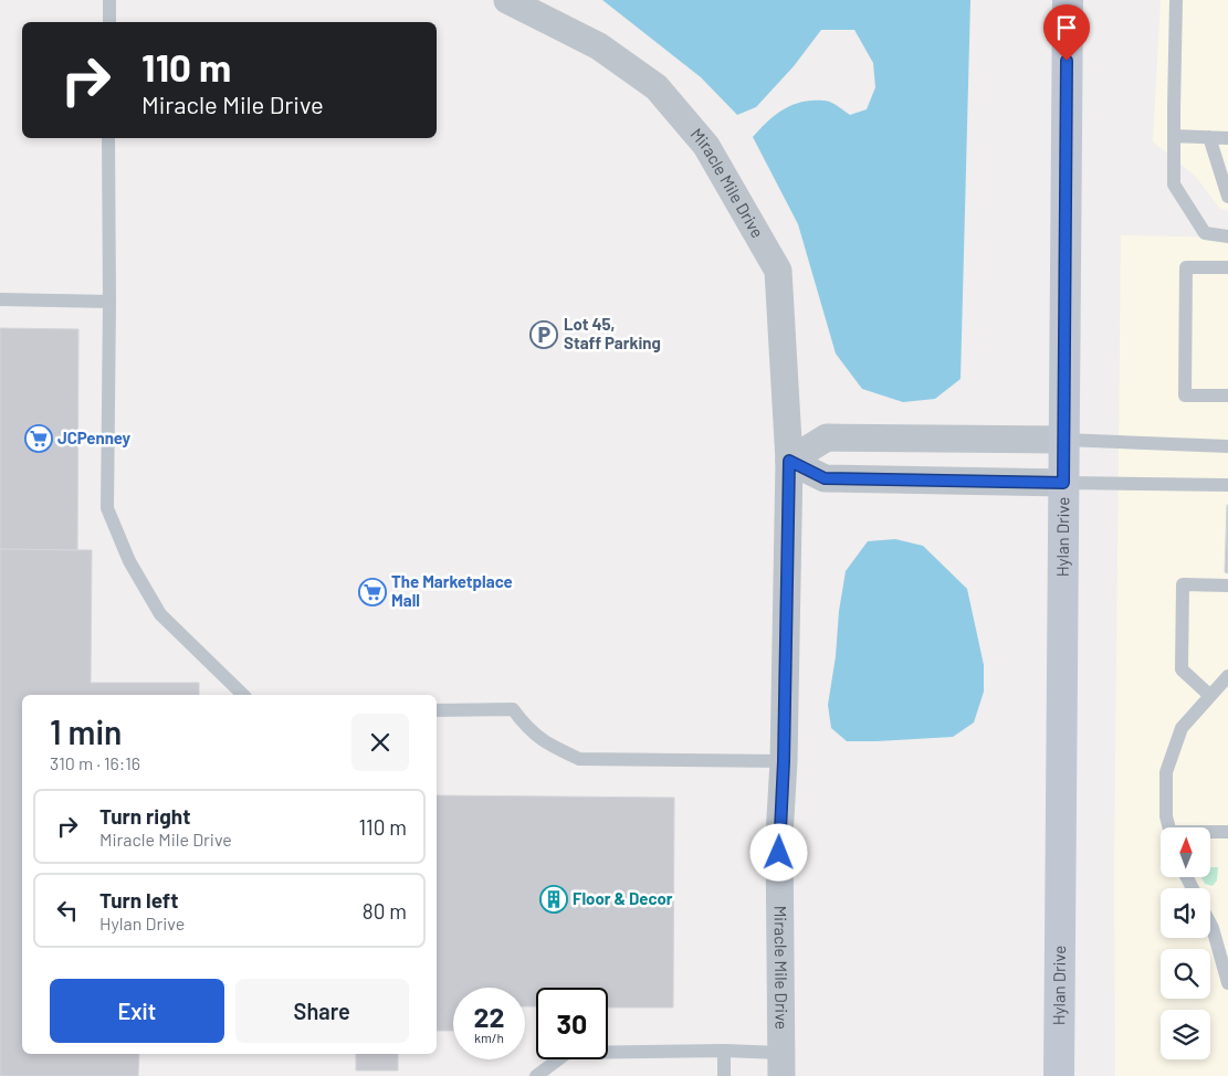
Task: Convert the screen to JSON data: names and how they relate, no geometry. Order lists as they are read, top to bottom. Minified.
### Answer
{"streets":{"main road":["Hylan Drive"],"street":["Miracle Mile Drive"]},"places":{"parking":["Lot 45, Staff Parking"],"supermarket":["JCPenney","The Marketplace Mall"],"building":["Floor & Decor"]},"north":"top","page":{"turn":["110 m","Miracle Mile Drive"],"heading":["1 min","310 m · 16:16"],"list":[{"name":"Turn right","note":"Miracle Mile Drive","value":"110 m"},{"name":"Turn left","note":"Hylan Drive","value":"80 m"}],"buttons":["Exit","Share"],"speed":"22 km/h","limit":"30"}}
